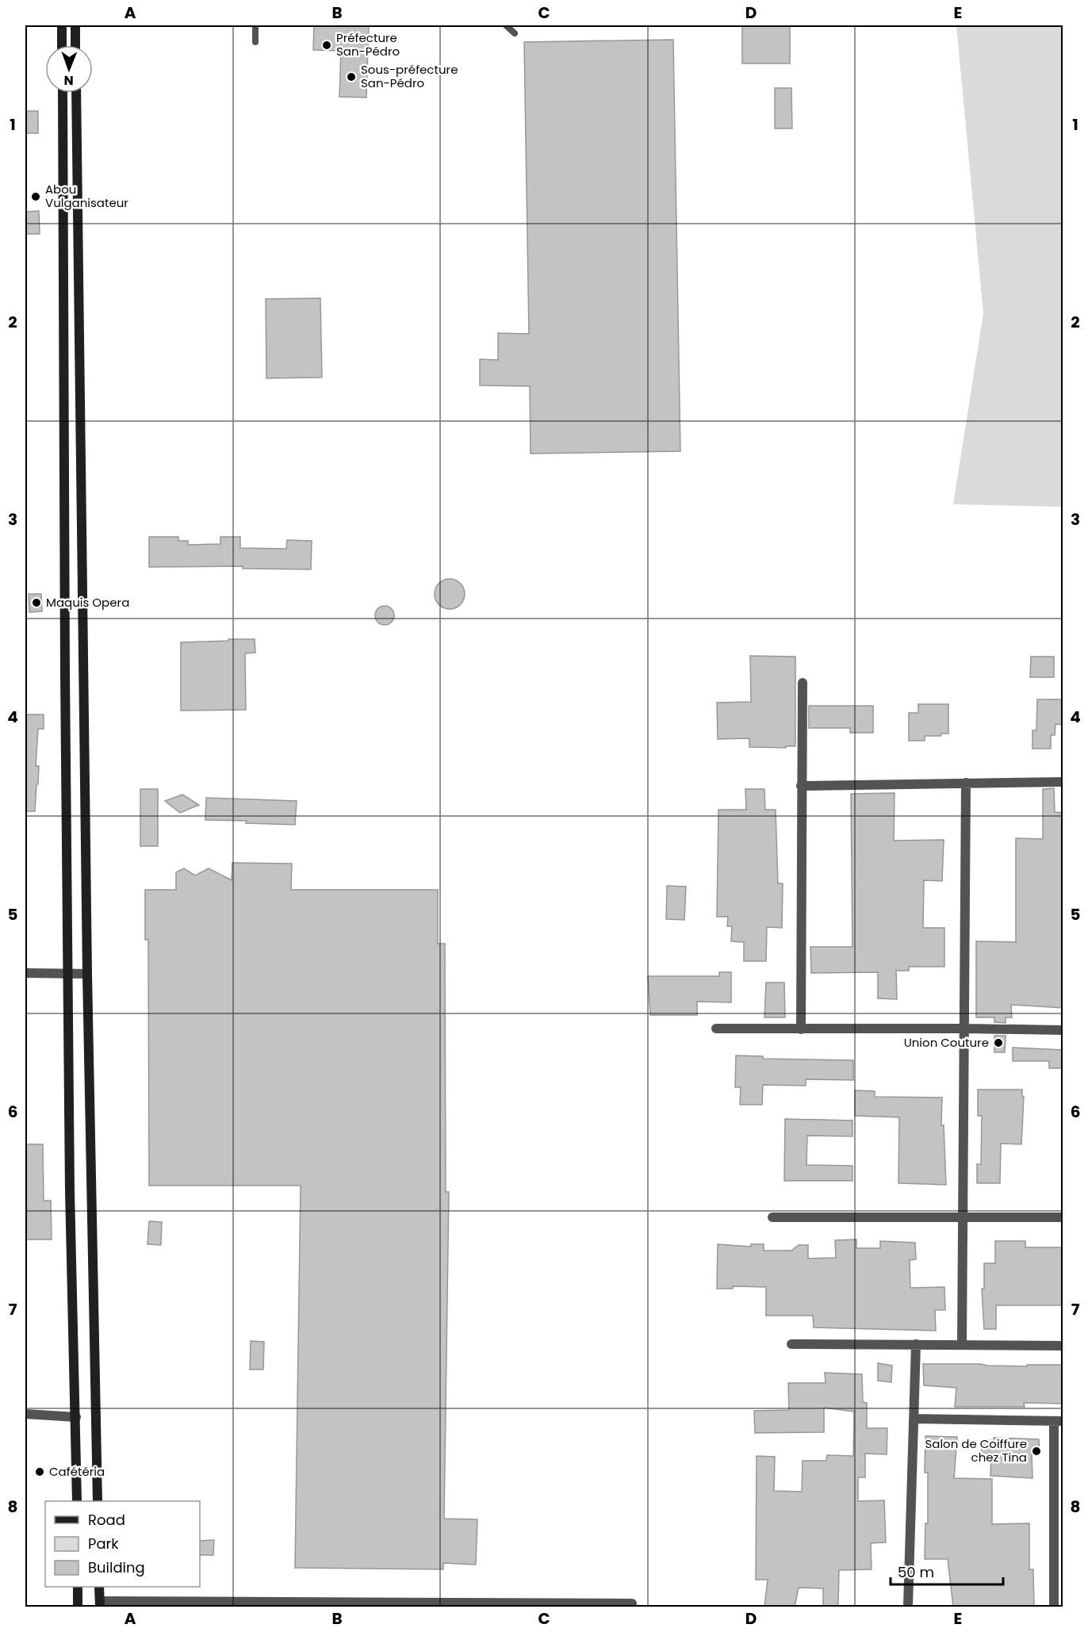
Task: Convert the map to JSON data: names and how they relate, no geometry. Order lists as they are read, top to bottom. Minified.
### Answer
{"places":["Préfecture San-Pédro","Sous-préfecture San-Pédro","Abou Vulganisateur","Maquis Opera","Union Couture","Salon de Coiffure chez Tina","Cafétéria"],"legend":["Road","Park","Building"],"scale_bar":"50 m","north":"bottom","grid":{"columns":["A","B","C","D","E"],"rows":["1","2","3","4","5","6","7","8"]}}
